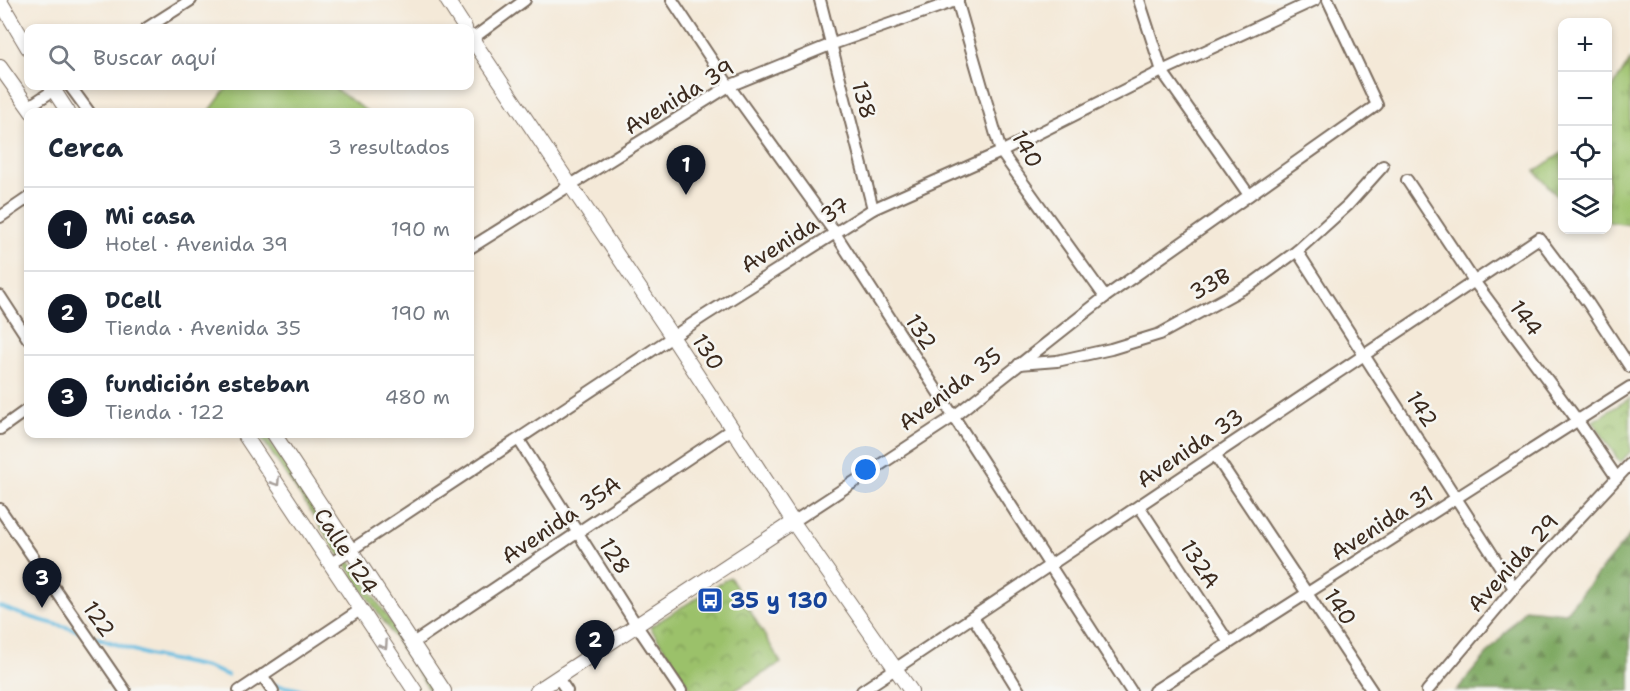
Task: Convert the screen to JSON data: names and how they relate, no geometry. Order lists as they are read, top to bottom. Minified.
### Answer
{"streets":{"street":["Avenida 39","138","140","Avenida 37","33B","144","132","130","Avenida 35","142","Avenida 33","Avenida 35A","Avenida 31","Calle 124","128","Avenida 29","132A","122"]},"crossings":[["Avenida 39","138"],["Avenida 39","140"],["Avenida 39","132"],["Avenida 39","130"],["138","Avenida 37"],["140","Avenida 37"],["140","Avenida 35"],["140","Avenida 33"],["140","Avenida 31"],["Avenida 37","132"],["Avenida 37","130"],["Avenida 37","Calle 124"],["Avenida 37","128"],["33B","Avenida 35"],["33B","142"],["144","Avenida 33"],["144","Avenida 31"],["144","Avenida 29"],["132","Avenida 35"],["132","Avenida 33"],["130","Avenida 35"],["130","Avenida 33"],["130","Avenida 35A"],["Avenida 35","128"],["142","Avenida 33"],["142","Avenida 31"],["142","Avenida 29"],["Avenida 33","132A"],["Avenida 35A","Calle 124"],["Avenida 35A","128"],["Avenida 31","132A"]],"places":{"bus stop":["35 y 130"]},"page":{"map_buttons":["+","−"],"search":"Buscar aquí","heading":["Cerca","3 resultados"],"pins":["1","3","2"],"list":[{"mark":"1","name":"Mi casa","note":"Hotel · Avenida 39","value":"190 m"},{"mark":"2","name":"DCell","note":"Tienda · Avenida 35","value":"190 m"},{"mark":"3","name":"fundición esteban","note":"Tienda · 122","value":"480 m"}]}}
